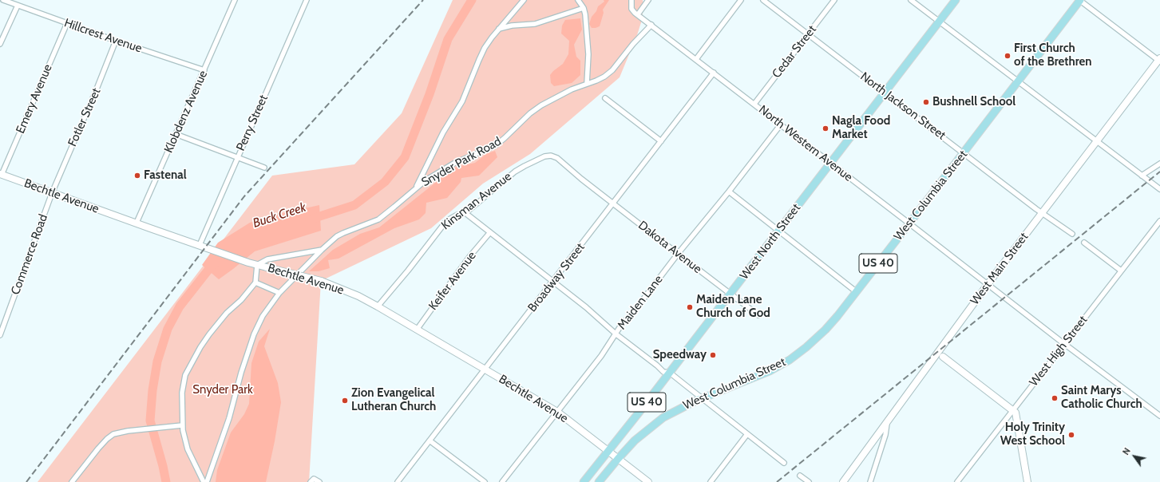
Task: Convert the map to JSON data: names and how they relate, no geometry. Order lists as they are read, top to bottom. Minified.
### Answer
{"streets":{"main road":["West Columbia Street","Bechtle Avenue","West North Street","US 40","West Main Street"],"street":["Hillcrest Avenue","Cedar Street","Emery Avenue","North Jackson Street","Klobdenz Avenue","Fotler Street","Perry Street","North Western Avenue","Snyder Park Road","Kinsman Avenue","Dakota Avenue","Commerce Road","Broadway Street","Keifer Avenue","Maiden Lane","West High Street"]},"crossings":[["Hillcrest Avenue","Emery Avenue"],["Hillcrest Avenue","Klobdenz Avenue"],["Hillcrest Avenue","Fotler Street"],["Cedar Street","North Jackson Street"],["Cedar Street","North Western Avenue"],["Emery Avenue","Bechtle Avenue"],["North Jackson Street","West Columbia Street"],["North Jackson Street","West North Street"],["North Jackson Street","West Main Street"],["Klobdenz Avenue","Bechtle Avenue"],["Fotler Street","Bechtle Avenue"],["Fotler Street","Commerce Road"],["Perry Street","Bechtle Avenue"],["North Western Avenue","Snyder Park Road"],["North Western Avenue","West Columbia Street"],["North Western Avenue","West North Street"],["North Western Avenue","West Main Street"],["North Western Avenue","Broadway Street"],["North Western Avenue","Maiden Lane"],["North Western Avenue","West High Street"],["West Columbia Street","Bechtle Avenue"],["West Columbia Street","US 40"],["Bechtle Avenue","Kinsman Avenue"],["Bechtle Avenue","West North Street"],["Bechtle Avenue","Commerce Road"],["Bechtle Avenue","US 40"],["Bechtle Avenue","Broadway Street"],["Bechtle Avenue","Keifer Avenue"],["Bechtle Avenue","Maiden Lane"],["Kinsman Avenue","Dakota Avenue"],["West North Street","Dakota Avenue"],["Dakota Avenue","Broadway Street"],["Dakota Avenue","Maiden Lane"]],"water":["Buck Creek"],"parks":["Snyder Park"],"places":["First Church of the Brethren","Bushnell School","Nagla Food Market","Fastenal","Maiden Lane Church of God","Speedway","Saint Marys Catholic Church","Zion Evangelical Lutheran Church","Holy Trinity West School"],"north":"top left"}
